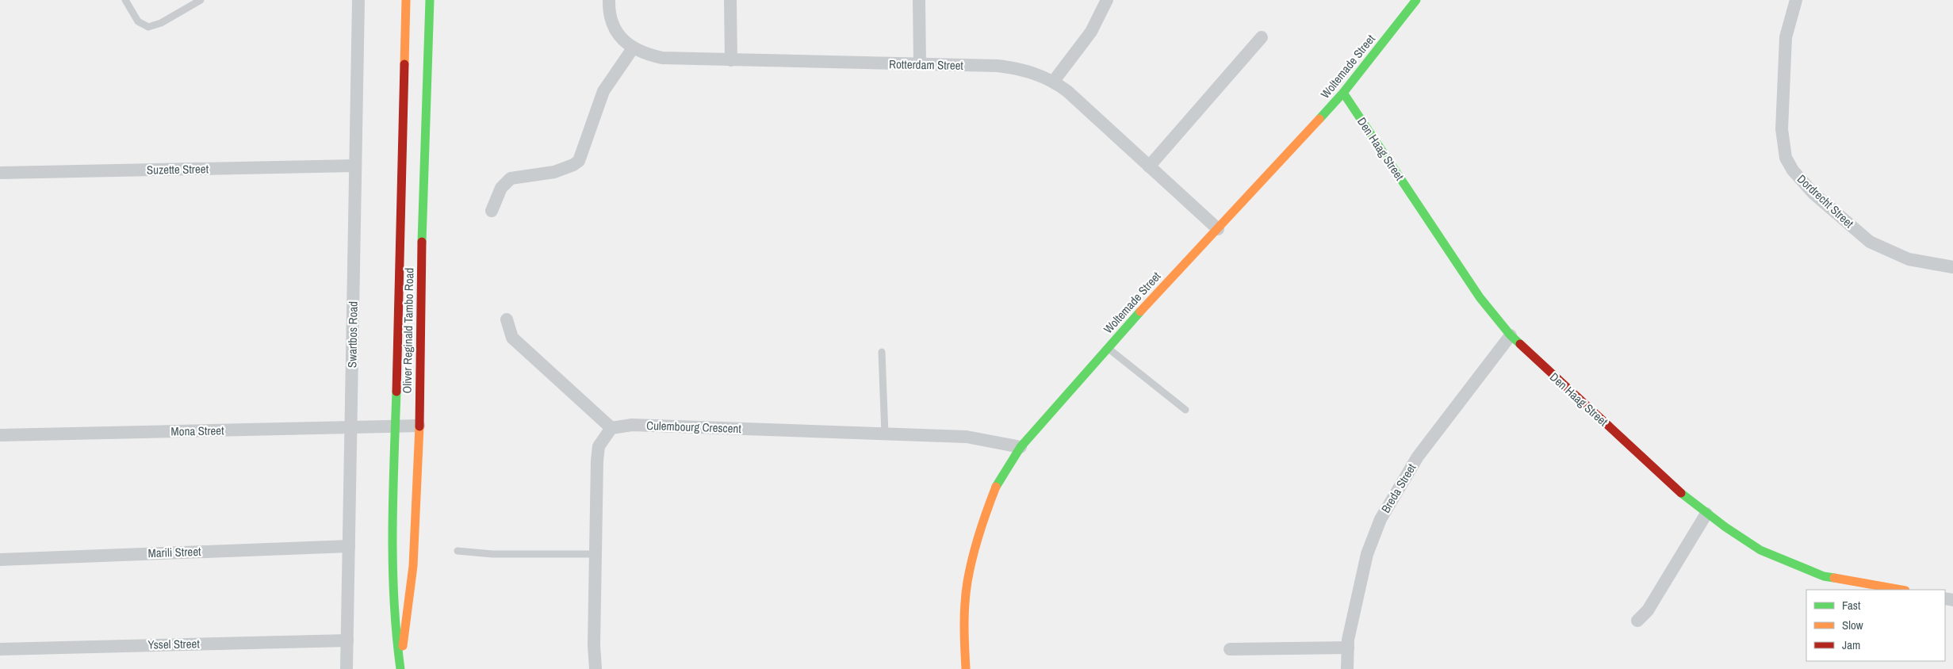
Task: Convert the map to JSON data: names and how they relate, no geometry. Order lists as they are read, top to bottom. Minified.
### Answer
{"streets":{"street":["Rotterdam Street","Woltemade Street","Den Haag Street","Suzette Street","Dordrecht Street","Oliver Reginald Tambo Road","Swartbos Road","Culembourg Crescent","Mona Street","Breda Street","Marili Street","Yssel Street"]},"crossings":[["Rotterdam Street","Woltemade Street"],["Woltemade Street","Den Haag Street"],["Woltemade Street","Culembourg Crescent"],["Den Haag Street","Breda Street"],["Suzette Street","Swartbos Road"],["Oliver Reginald Tambo Road","Mona Street"],["Swartbos Road","Mona Street"],["Swartbos Road","Marili Street"],["Swartbos Road","Yssel Street"]],"legend":["Fast","Slow","Jam"]}
